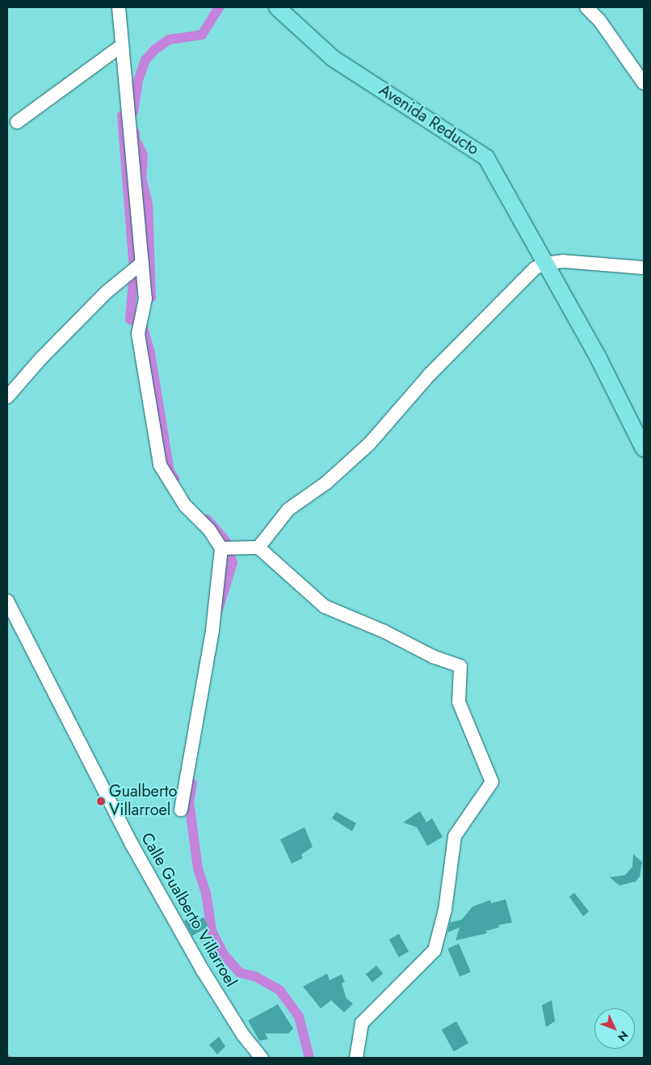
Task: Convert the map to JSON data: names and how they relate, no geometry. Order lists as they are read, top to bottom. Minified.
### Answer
{"streets":{"main road":["Avenida Reducto"],"street":["Calle Gualberto Villarroel"]},"places":["Gualberto Villarroel"],"north":"bottom right"}
